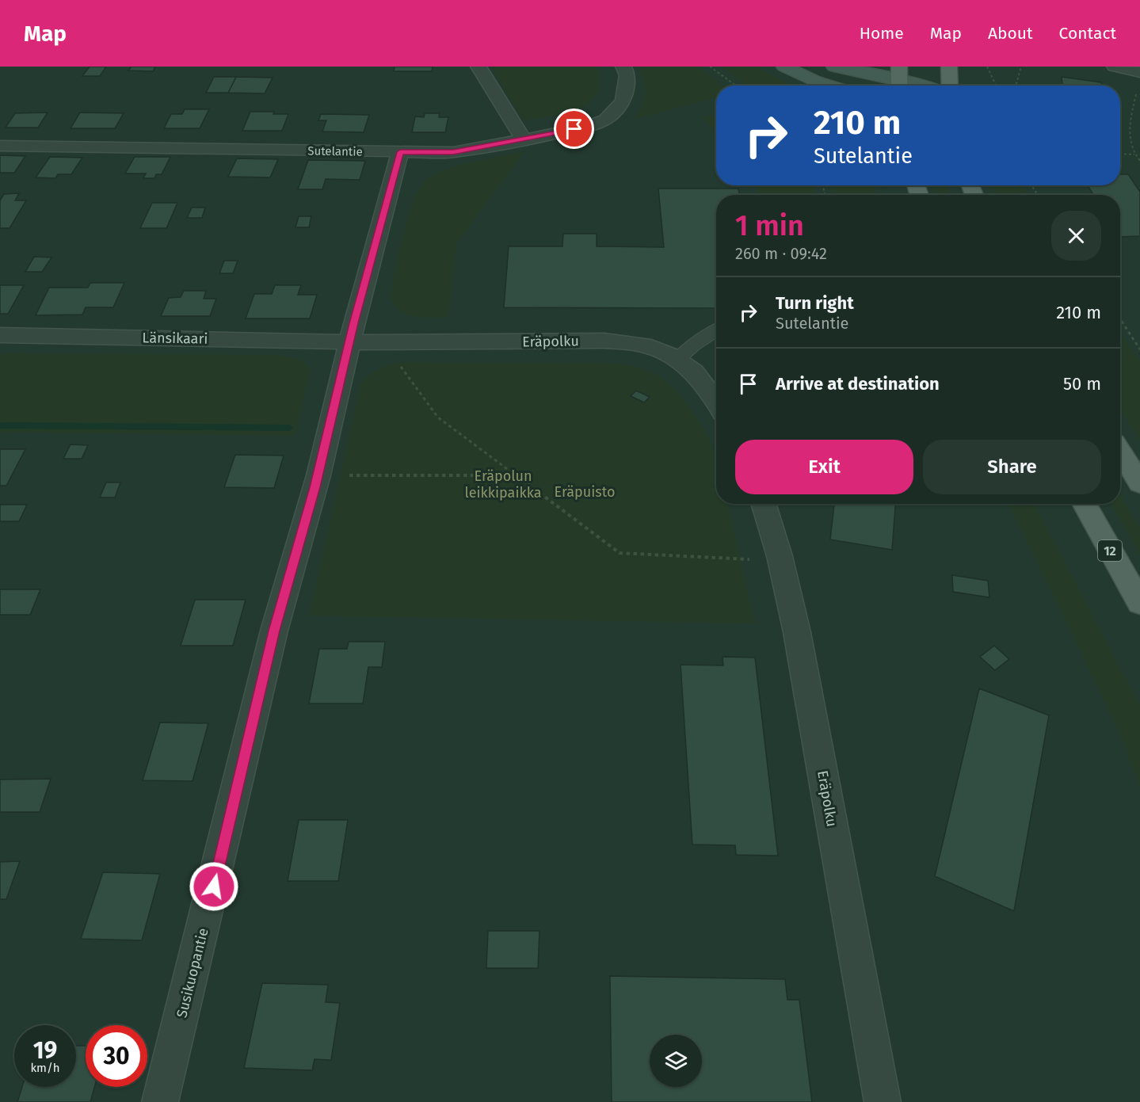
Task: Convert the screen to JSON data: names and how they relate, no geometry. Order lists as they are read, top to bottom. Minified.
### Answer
{"streets":{"main road":["12"],"street":["Sutelantie","Länsikaari","Eräpolku","Susikuopantie"]},"crossings":[["Sutelantie","Susikuopantie"],["Länsikaari","Eräpolku"],["Länsikaari","Susikuopantie"],["Eräpolku","Susikuopantie"]],"parks":["Eräpolun leikkipaikka","Eräpuisto"],"page":{"header":"Map","nav":["Home","Map","About","Contact"],"turn":["210 m","Sutelantie"],"heading":["1 min","260 m · 09:42"],"list":[{"name":"Turn right","note":"Sutelantie","value":"210 m"},{"name":"Arrive at destination","value":"50 m"}],"buttons":["Exit","Share"],"speed":"19 km/h","limit":"30"}}
